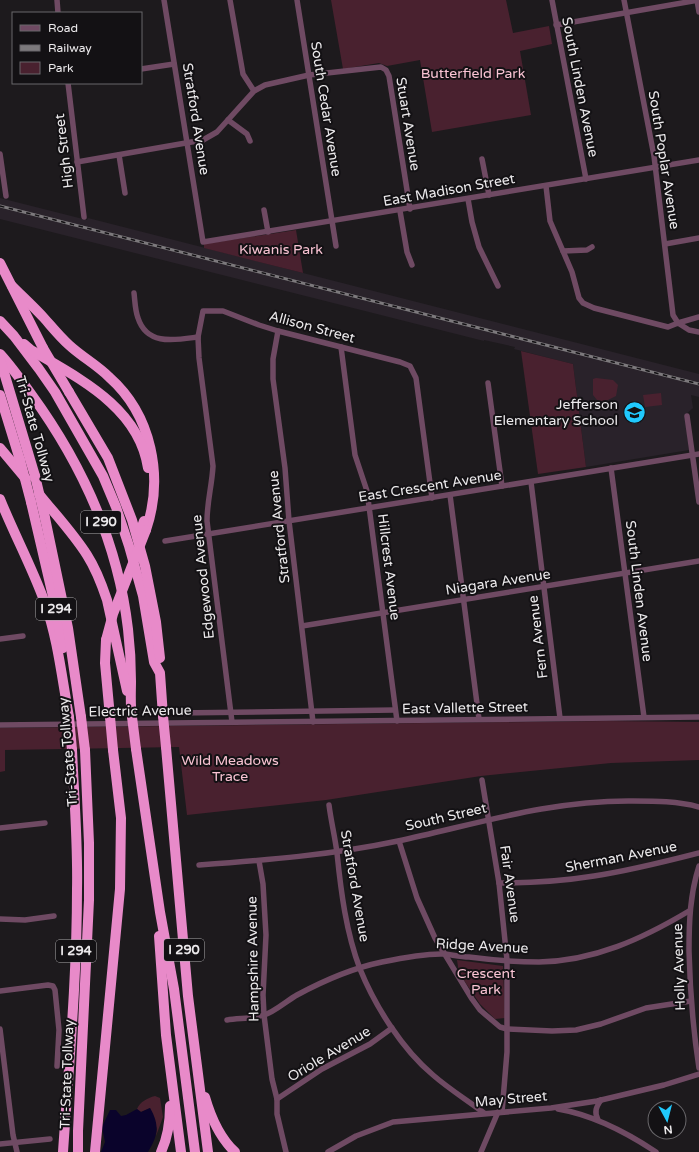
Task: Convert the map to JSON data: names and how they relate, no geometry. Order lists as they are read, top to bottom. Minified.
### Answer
{"streets":{"highway":["Tri-State Tollway","I 290","I 294"],"street":["South Linden Avenue","South Cedar Avenue","Stratford Avenue","Stuart Avenue","High Street","South Poplar Avenue","East Madison Street","Allison Street","East Crescent Avenue","Hillcrest Avenue","Edgewood Avenue","Niagara Avenue","Fern Avenue","East Vallette Street","Electric Avenue","South Street","Sherman Avenue","Fair Avenue","Ridge Avenue","Hampshire Avenue","Holly Avenue","Oriole Avenue","May Street"]},"crossings":[["South Linden Avenue","East Madison Street"],["South Linden Avenue","East Crescent Avenue"],["South Linden Avenue","Niagara Avenue"],["South Linden Avenue","East Vallette Street"],["South Cedar Avenue","Stuart Avenue"],["South Cedar Avenue","East Madison Street"],["Stratford Avenue","East Madison Street"],["Stratford Avenue","Allison Street"],["Stratford Avenue","East Crescent Avenue"],["Stratford Avenue","Niagara Avenue"],["Stratford Avenue","East Vallette Street"],["Stratford Avenue","South Street"],["Stratford Avenue","Ridge Avenue"],["Stratford Avenue","Oriole Avenue"],["Stratford Avenue","May Street"],["Stuart Avenue","East Madison Street"],["South Poplar Avenue","East Madison Street"],["Allison Street","East Crescent Avenue"],["Allison Street","Hillcrest Avenue"],["Allison Street","Edgewood Avenue"],["East Crescent Avenue","Hillcrest Avenue"],["East Crescent Avenue","Edgewood Avenue"],["East Crescent Avenue","Fern Avenue"],["Hillcrest Avenue","Niagara Avenue"],["Hillcrest Avenue","East Vallette Street"],["Edgewood Avenue","East Vallette Street"],["Edgewood Avenue","Electric Avenue"],["Niagara Avenue","Fern Avenue"],["Fern Avenue","East Vallette Street"],["East Vallette Street","Electric Avenue"],["South Street","Fair Avenue"],["South Street","Hampshire Avenue"],["Sherman Avenue","Fair Avenue"],["Fair Avenue","Ridge Avenue"],["Fair Avenue","May Street"],["Ridge Avenue","Hampshire Avenue"],["Ridge Avenue","Holly Avenue"],["Hampshire Avenue","Oriole Avenue"]],"parks":["Butterfield Park","Kiwanis Park","Wild Meadows Trace","Crescent Park"],"places":{"school or university":["Jefferson Elementary School"]},"legend":["Road","Railway","Park"],"north":"bottom"}
